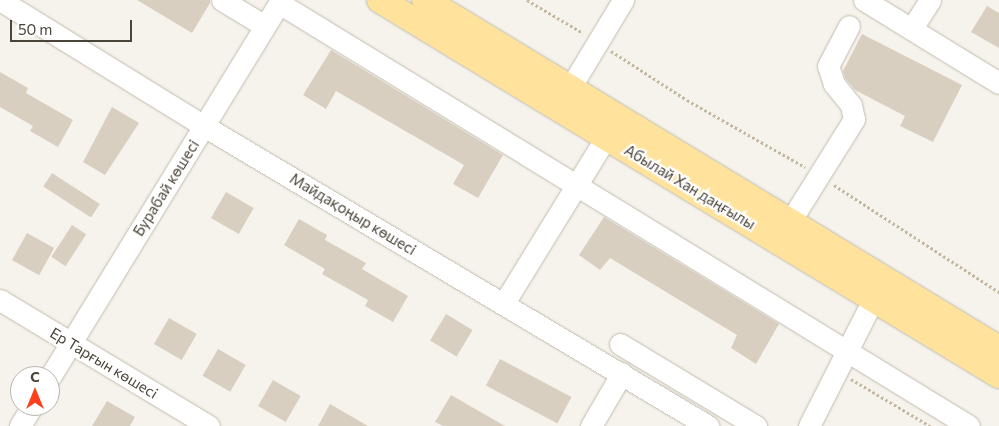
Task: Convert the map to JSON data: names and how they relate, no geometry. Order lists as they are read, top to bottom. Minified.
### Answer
{"streets":{"main road":["Абылай Хан даңғылы"],"street":["Бурабай көшесі","Майдақоңыр көшесі","Ер Тарғын көшесі"]},"crossings":[["Бурабай көшесі","Майдақоңыр көшесі"],["Бурабай көшесі","Ер Тарғын көшесі"]],"scale_bar":"50 m","north":"top"}
